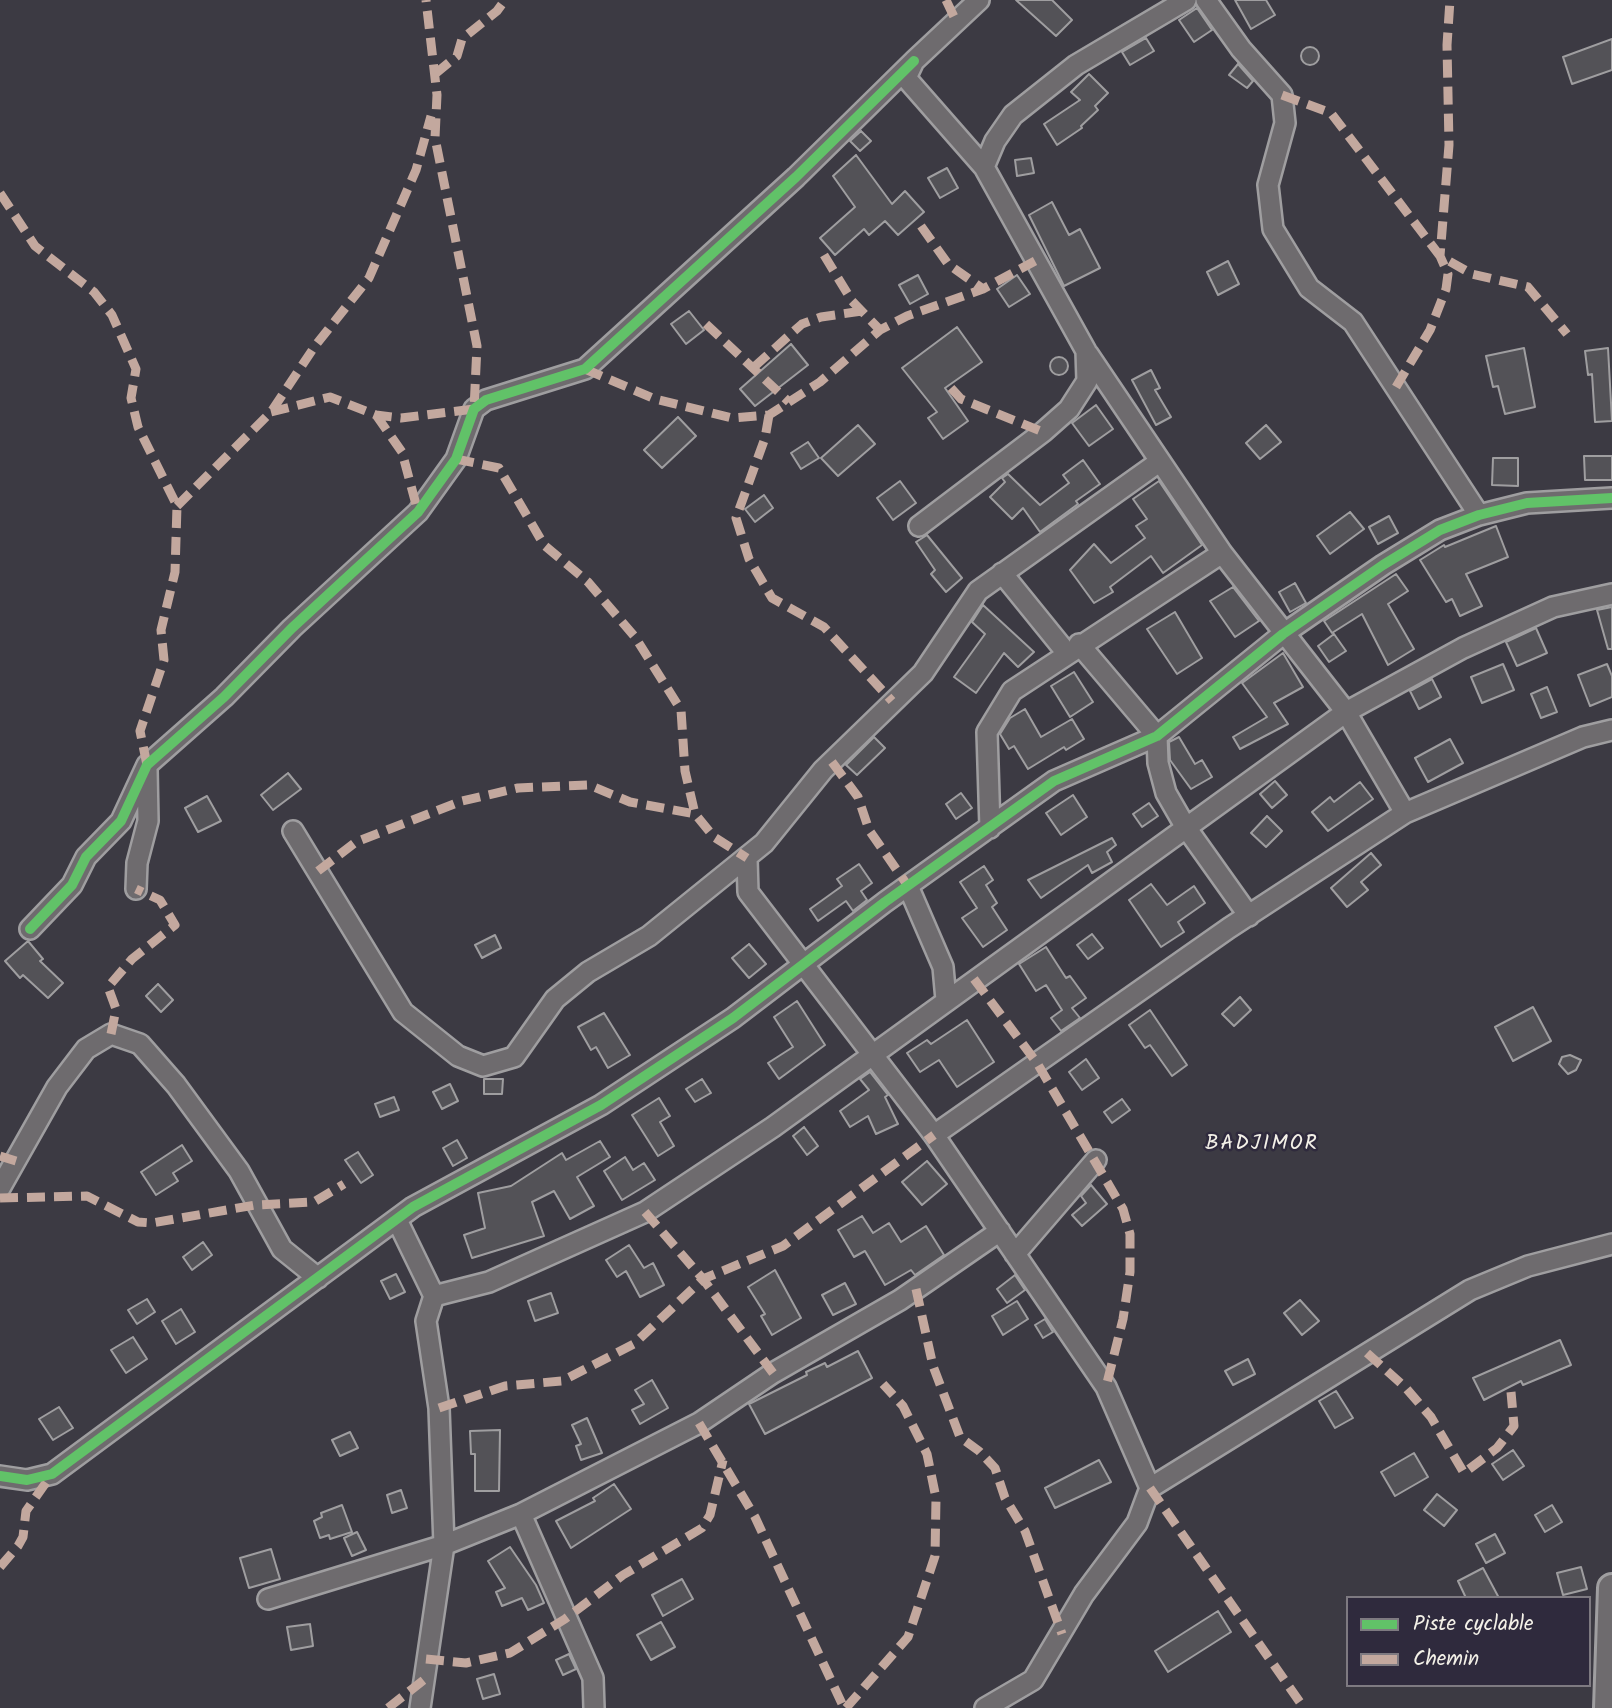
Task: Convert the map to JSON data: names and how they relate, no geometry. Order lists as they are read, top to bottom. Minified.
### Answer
{"districts":["BADJIMOR"],"legend":["Piste cyclable","Chemin"]}
